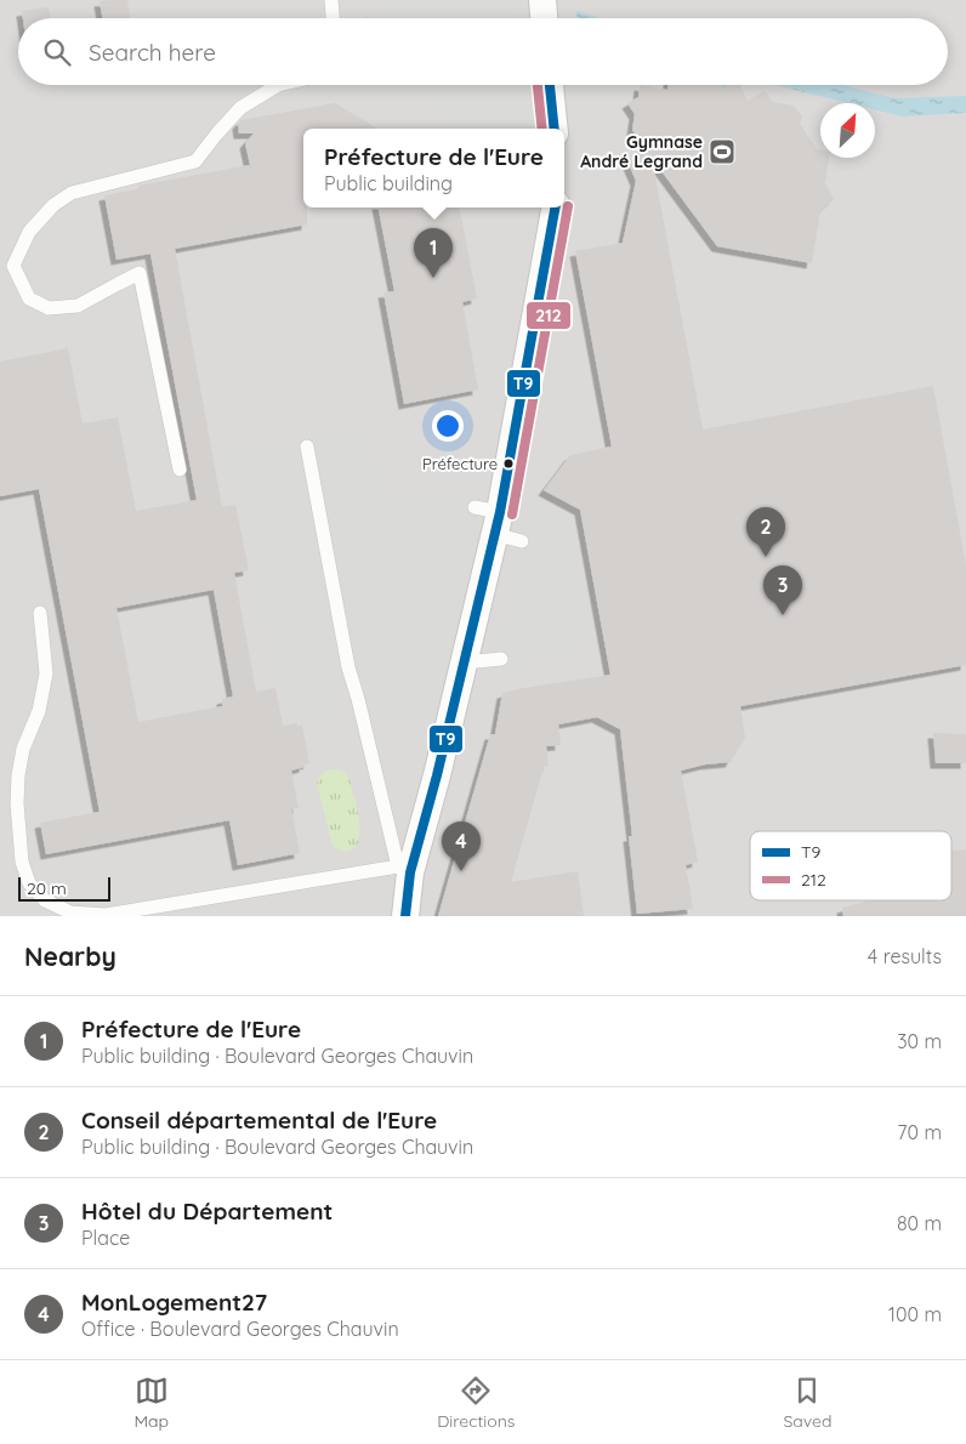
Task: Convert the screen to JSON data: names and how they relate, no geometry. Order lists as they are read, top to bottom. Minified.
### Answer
{"places":{"sports":["Gymnase André Legrand"],"other":["Préfecture"]},"lines":["transit line T9","transit line 212"],"legend":["T9","212"],"scale_bar":"20 m","north":"top right","page":{"search":"Search here","popup":["Préfecture de l'Eure","Public building"],"pins":["1","2","3","4"],"scale":"20 m","heading":["Nearby","4 results"],"list":[{"mark":"1","name":"Préfecture de l'Eure","note":"Public building · Boulevard Georges Chauvin","value":"30 m"},{"mark":"2","name":"Conseil départemental de l'Eure","note":"Public building · Boulevard Georges Chauvin","value":"70 m"},{"mark":"3","name":"Hôtel du Département","note":"Place","value":"80 m"},{"mark":"4","name":"MonLogement27","note":"Office · Boulevard Georges Chauvin","value":"100 m"}],"nav":["Map","Directions","Saved"]}}
